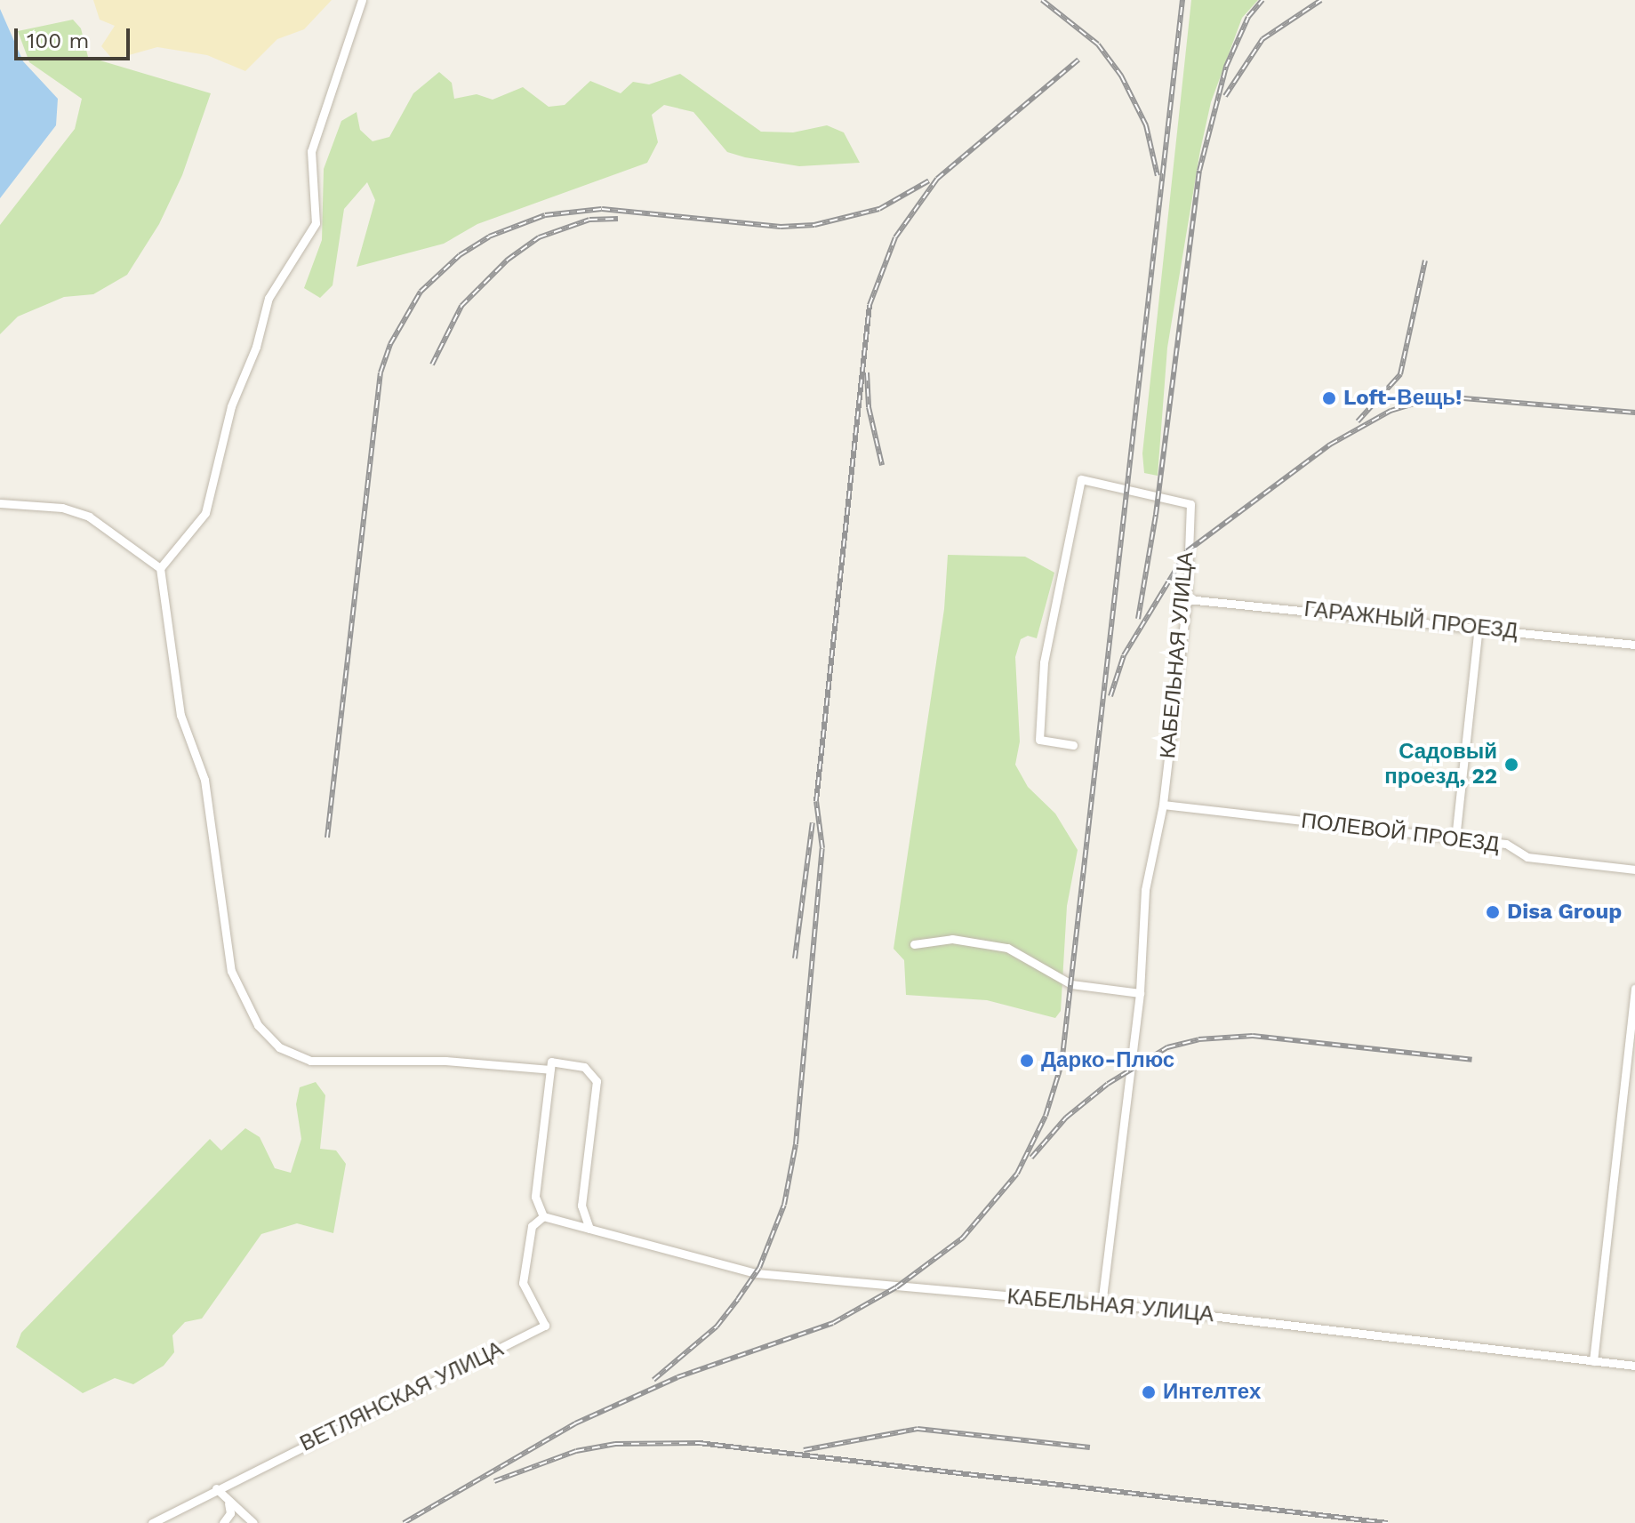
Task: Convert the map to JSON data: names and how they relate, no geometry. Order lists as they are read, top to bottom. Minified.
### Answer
{"streets":{"street":["ГАРАЖНЫЙ ПРОЕЗД","КАБЕЛЬНАЯ УЛИЦА","ПОЛЕВОЙ ПРОЕЗД","ВЕТЛЯНСКАЯ УЛИЦА"]},"crossings":[["ГАРАЖНЫЙ ПРОЕЗД","КАБЕЛЬНАЯ УЛИЦА"],["КАБЕЛЬНАЯ УЛИЦА","ПОЛЕВОЙ ПРОЕЗД"],["КАБЕЛЬНАЯ УЛИЦА","ВЕТЛЯНСКАЯ УЛИЦА"]],"places":["Loft-Вещь!","Садовый проезд, 22","Disa Group","Дарко-Плюс","Интелтех"],"scale_bar":"100 m"}
